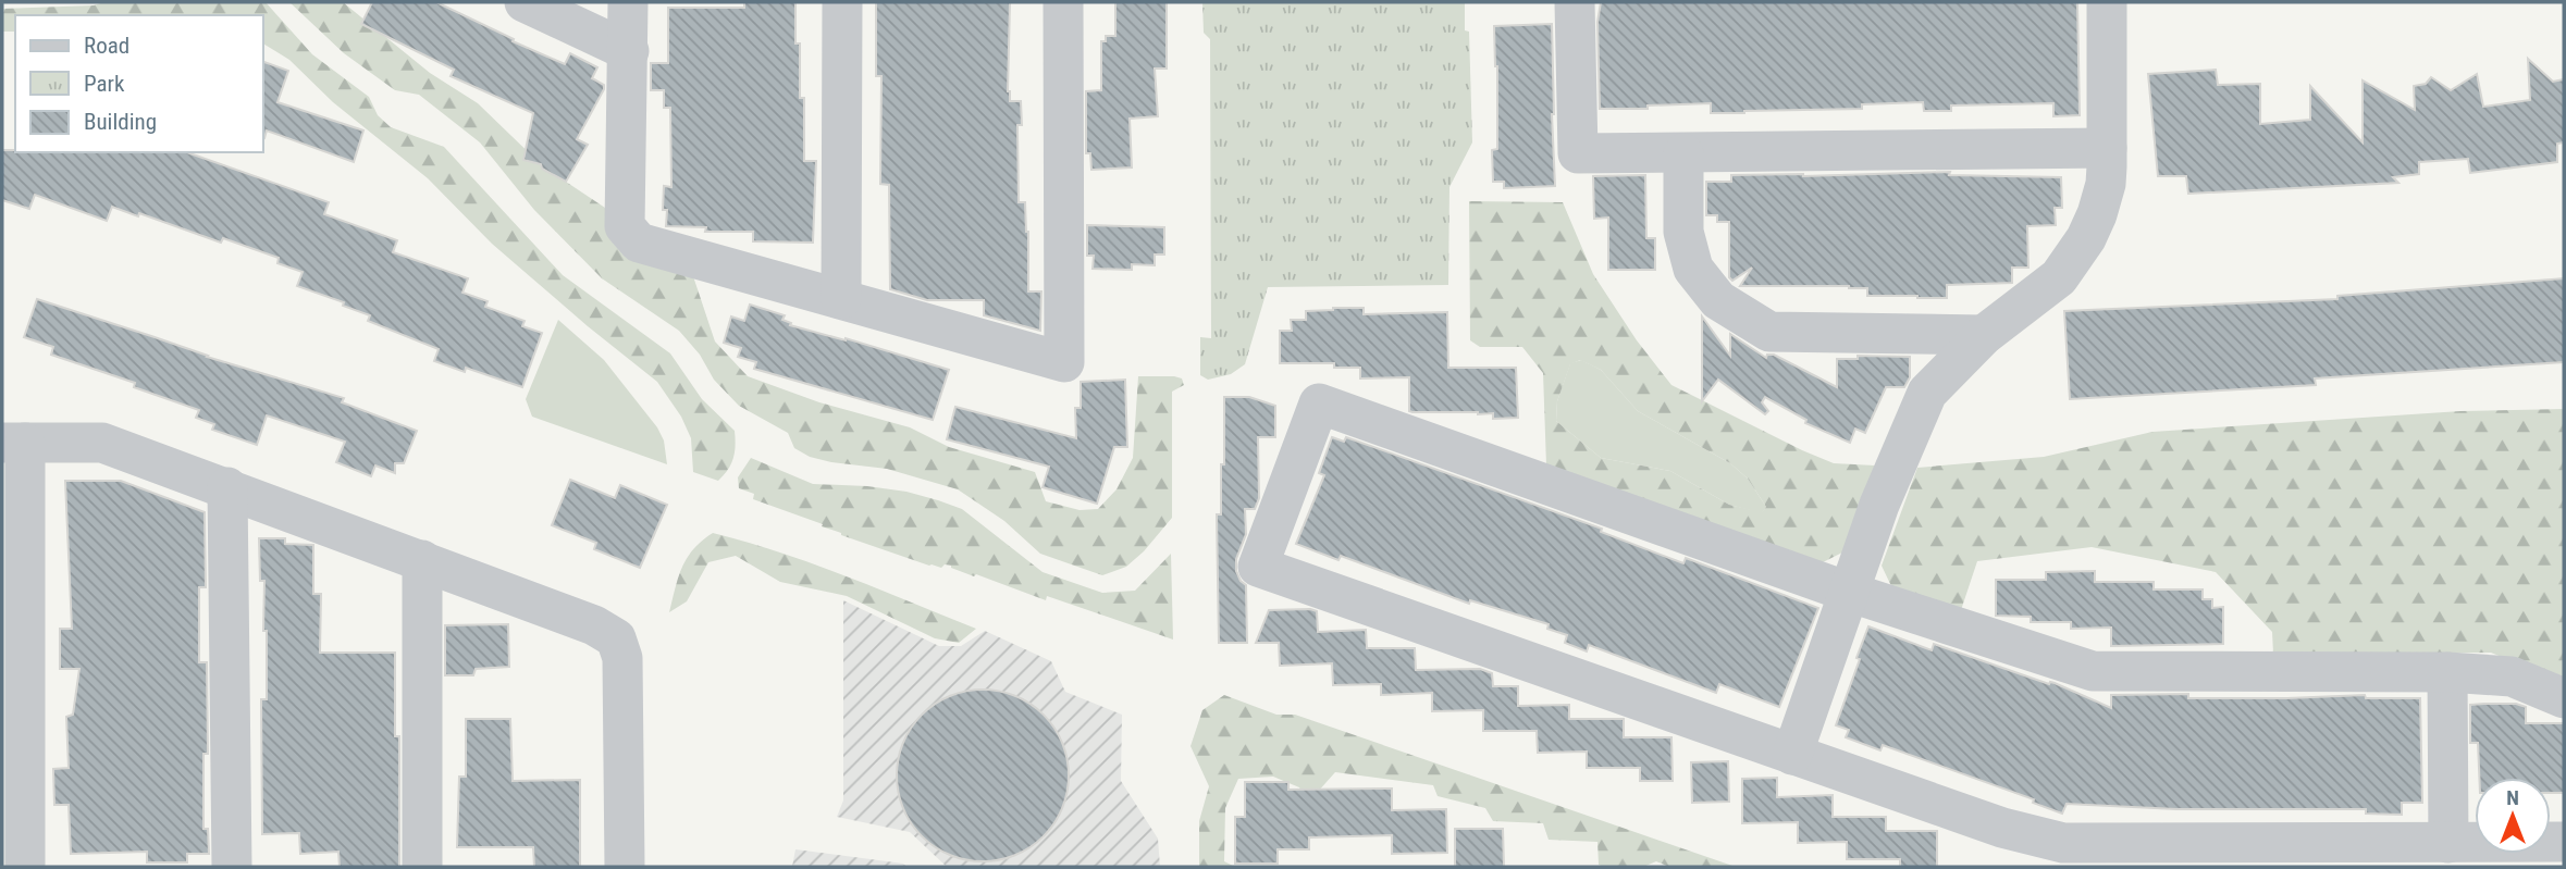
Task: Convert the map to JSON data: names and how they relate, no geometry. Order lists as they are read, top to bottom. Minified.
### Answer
{"legend":["Road","Park","Building"],"north":"top"}
